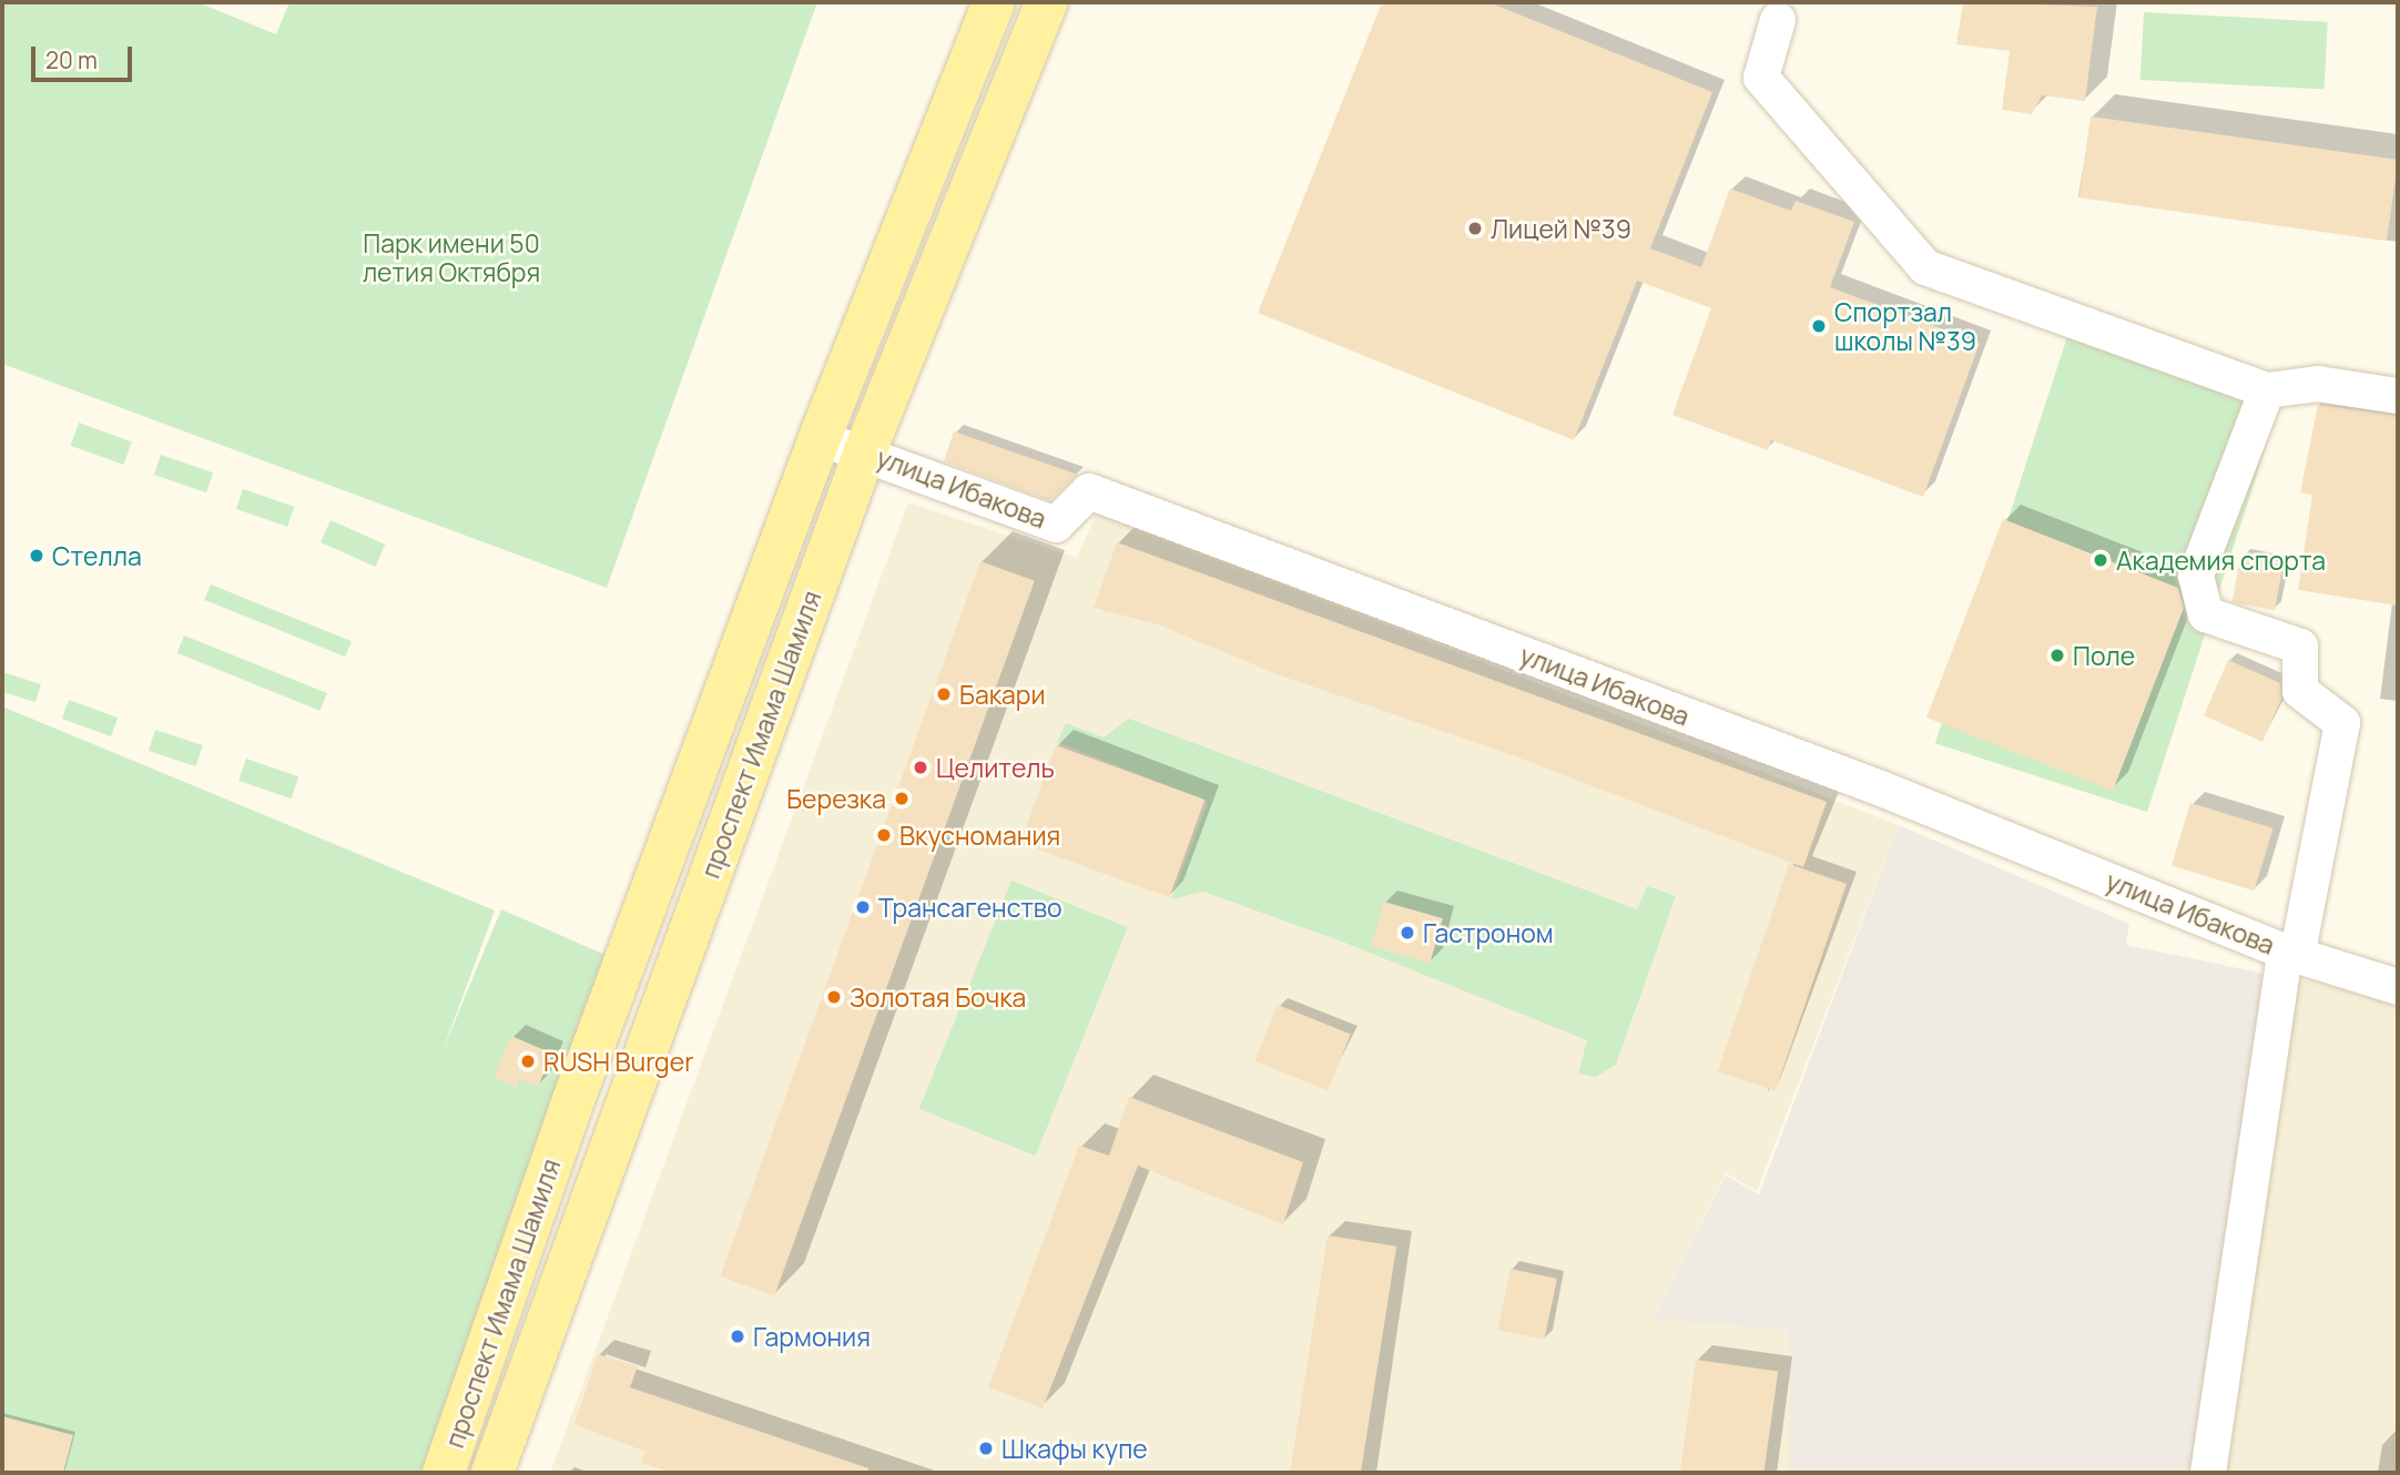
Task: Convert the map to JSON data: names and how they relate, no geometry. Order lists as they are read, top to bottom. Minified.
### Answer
{"streets":{"main road":["проспект Имама Шамиля"],"street":["улица Ибакова"]},"crossings":[["улица Ибакова","проспект Имама Шамиля"]],"parks":["Парк имени 50 летия Октября"],"places":["Лицей №39","Спортзал школы №39","Стелла","Академия спорта","Поле","Бакари","Целитель","Березка","Вкусномания","Трансагенство","Гастроном","Золотая Бочка","RUSH Burger","Гармония","Шкафы купе"],"scale_bar":"20 m"}
